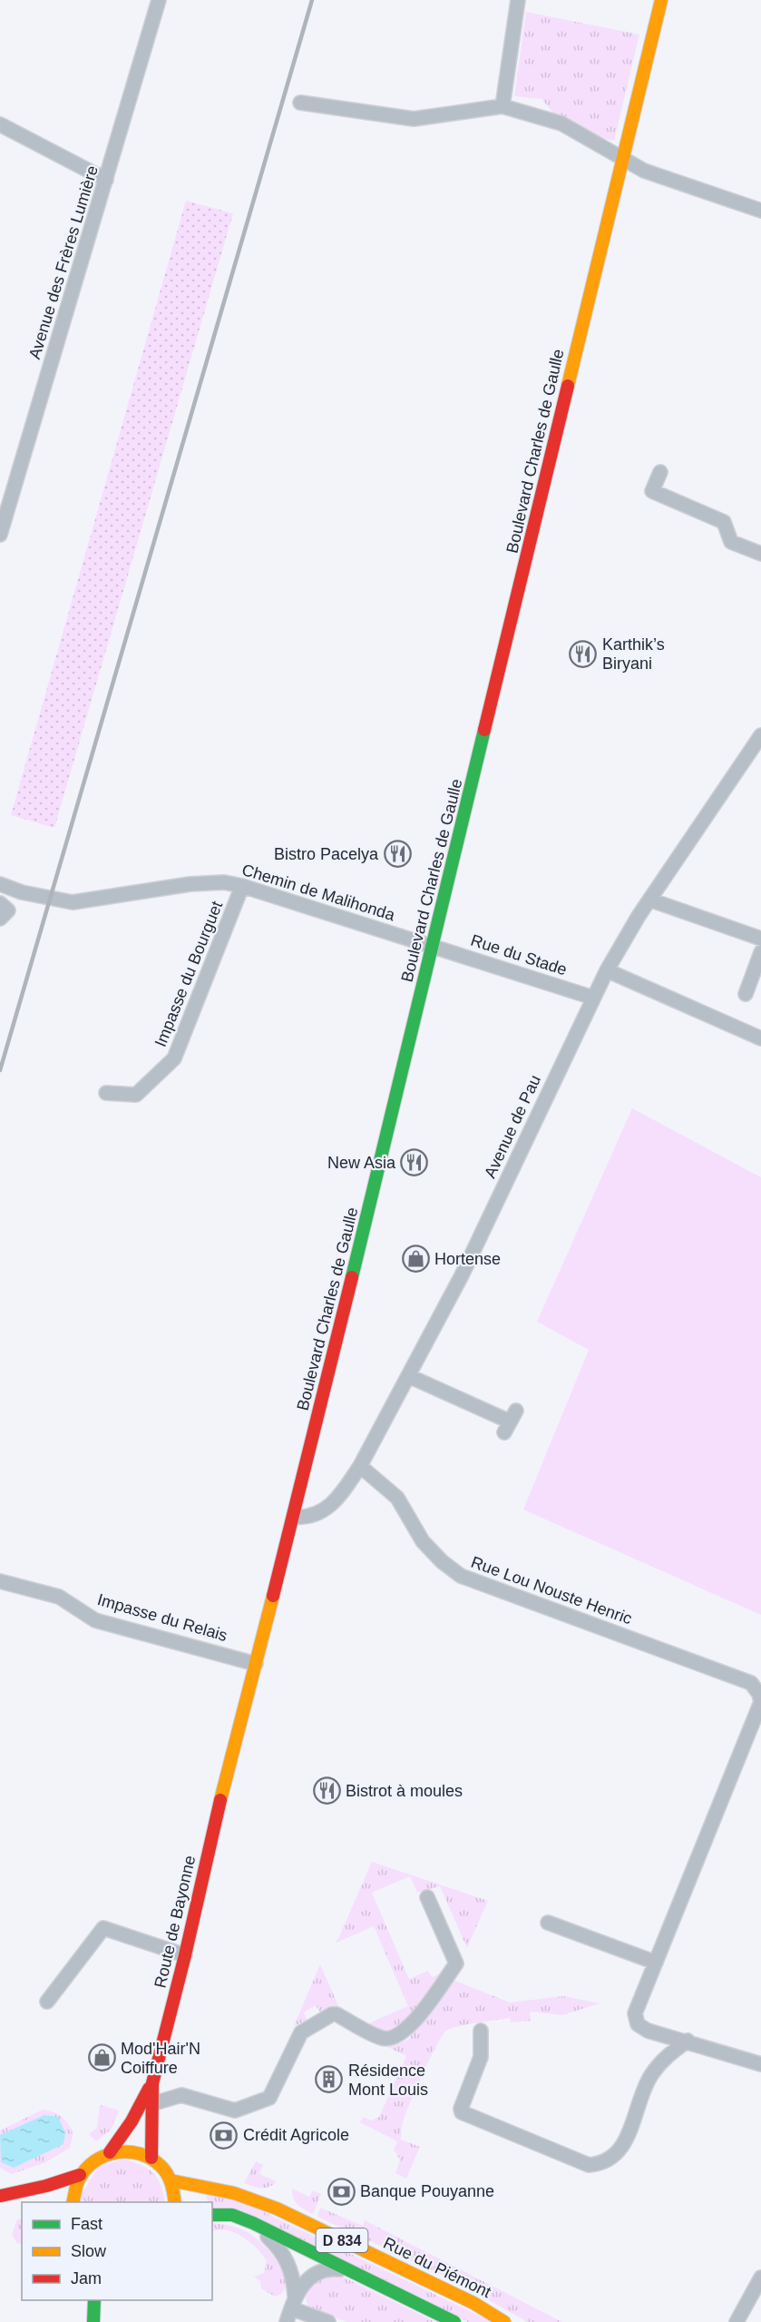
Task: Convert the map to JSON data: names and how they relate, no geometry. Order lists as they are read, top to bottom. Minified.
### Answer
{"streets":{"main road":["Boulevard Charles de Gaulle","Route de Bayonne","D 834","Rue du Piémont"],"street":["Avenue des Frères Lumière","Chemin de Malihonda","Rue du Stade","Impasse du Bourguet","Avenue de Pau","Rue Lou Nouste Henric","Impasse du Relais"]},"crossings":[["Boulevard Charles de Gaulle","Chemin de Malihonda"],["Boulevard Charles de Gaulle","Rue du Stade"],["Boulevard Charles de Gaulle","Avenue de Pau"],["Boulevard Charles de Gaulle","Impasse du Relais"],["Boulevard Charles de Gaulle","Route de Bayonne"],["Chemin de Malihonda","Rue du Stade"],["Chemin de Malihonda","Impasse du Bourguet"],["Rue du Stade","Avenue de Pau"],["Avenue de Pau","Rue Lou Nouste Henric"]],"places":{"restaurant":["Karthik’s Biryani","Bistro Pacelya","New Asia","Bistrot à moules"],"shop":["Hortense","Mod'Hair'N Coiffure"],"building":["Résidence Mont Louis"],"bank":["Crédit Agricole","Banque Pouyanne"]},"legend":["Fast","Slow","Jam"]}
